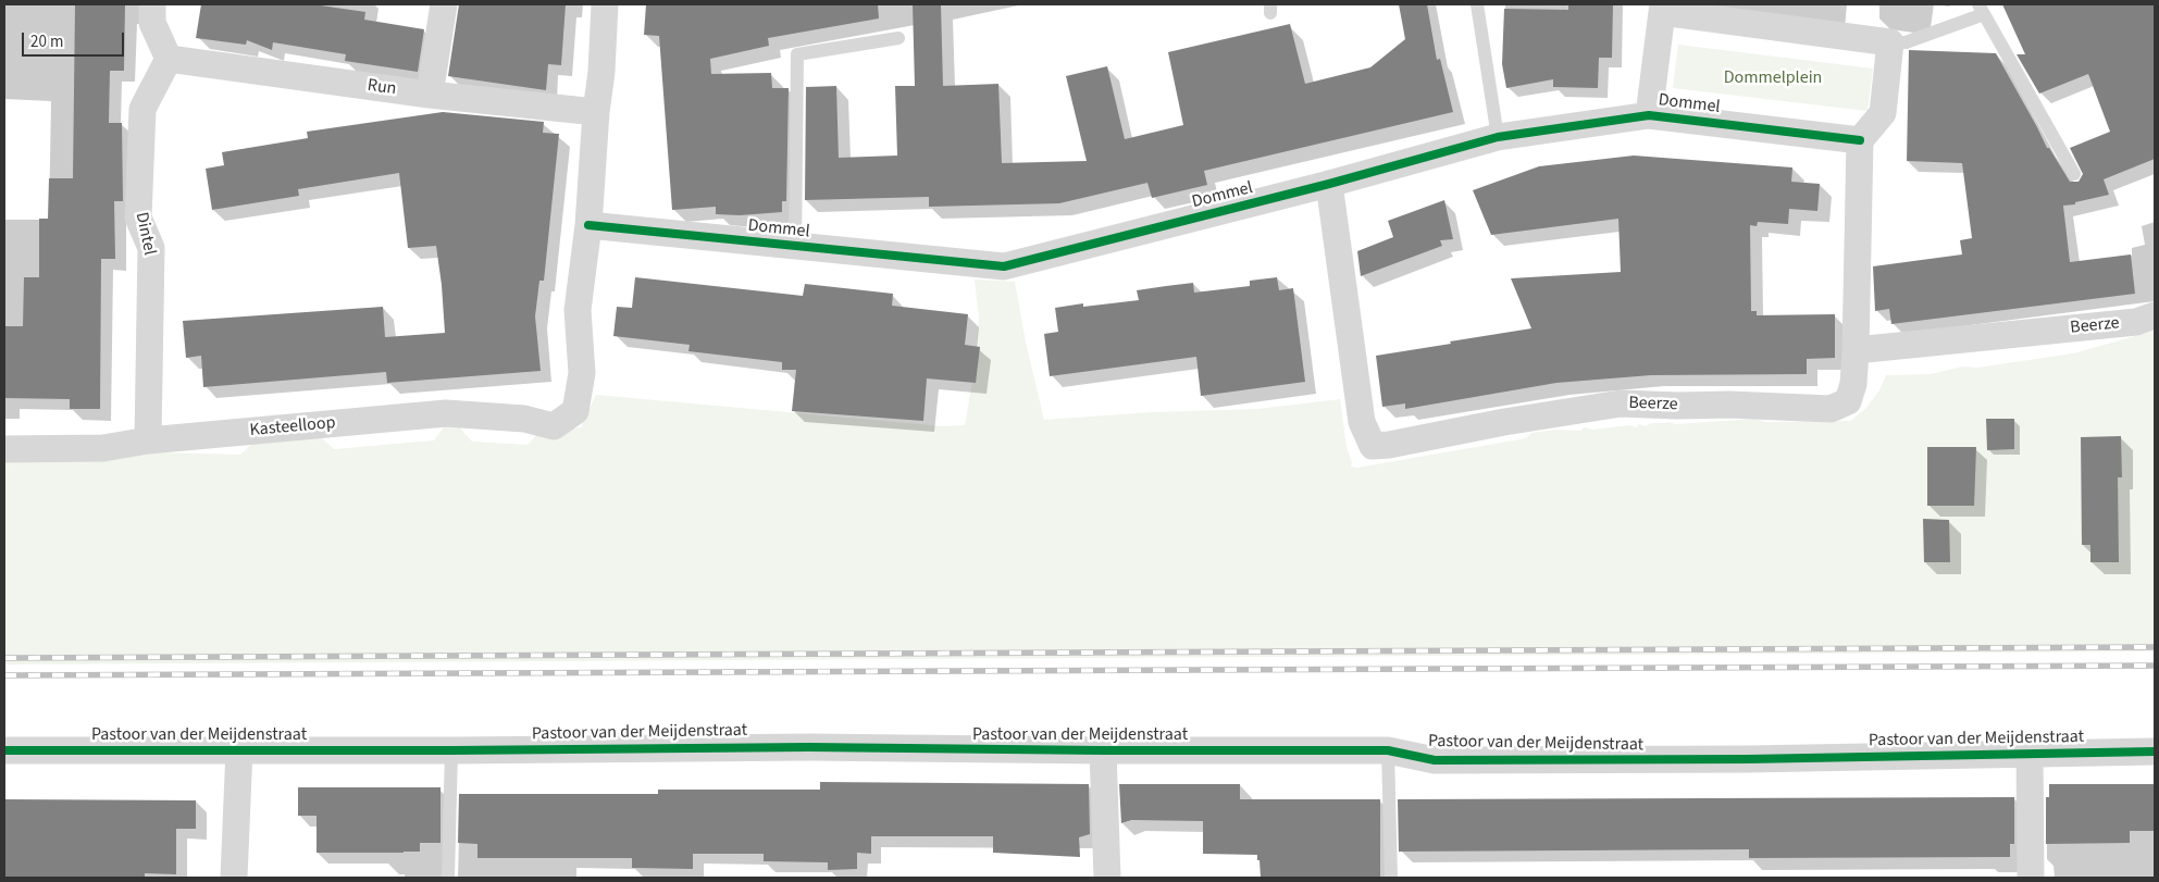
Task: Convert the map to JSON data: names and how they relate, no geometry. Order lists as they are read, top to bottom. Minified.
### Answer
{"streets":{"street":["Run","Dommel","Dintel","Beerze","Kasteelloop","Pastoor van der Meijdenstraat"]},"crossings":[["Run","Dintel"],["Dommel","Beerze"],["Dommel","Kasteelloop"],["Dintel","Kasteelloop"]],"parks":["Dommelplein"],"scale_bar":"20 m"}
